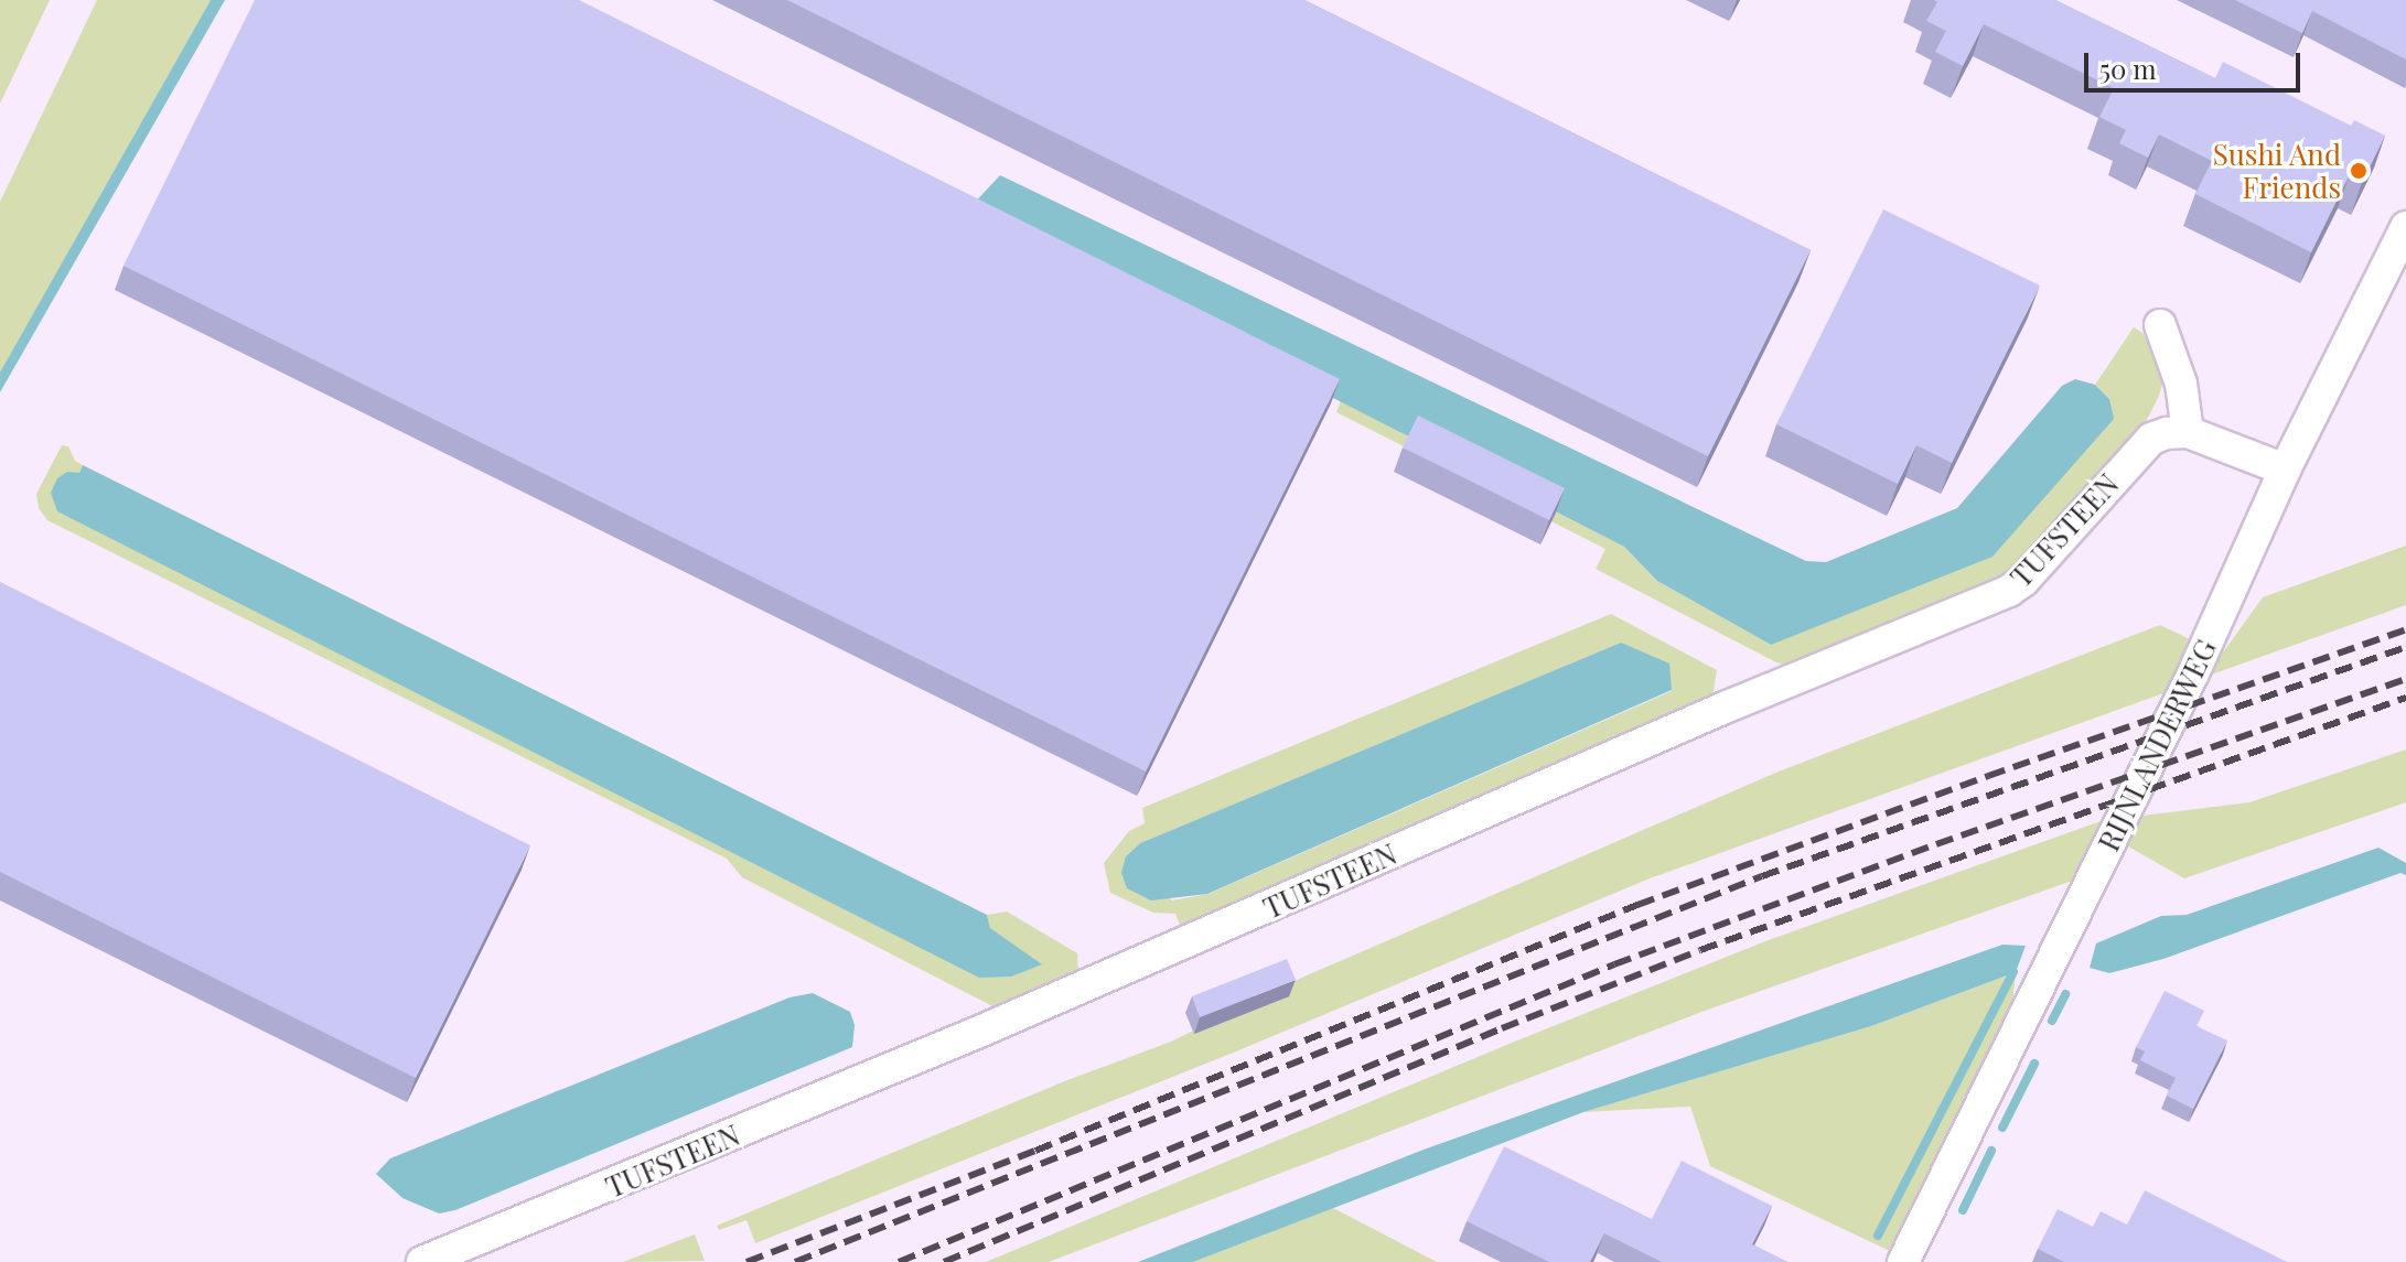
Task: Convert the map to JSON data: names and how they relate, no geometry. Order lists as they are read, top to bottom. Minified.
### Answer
{"streets":{"street":["TUFSTEEN","RIJNLANDERWEG"]},"places":["Sushi And Friends"],"scale_bar":"50 m"}
